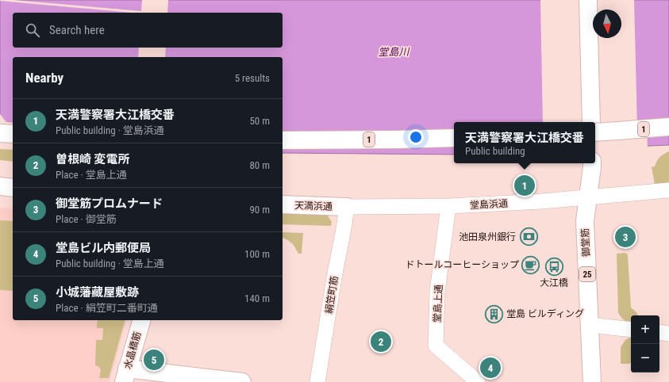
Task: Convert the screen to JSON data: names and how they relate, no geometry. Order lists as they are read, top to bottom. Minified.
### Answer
{"streets":{"main road":["1","天満浜通","御堂筋","25","水晶橋筋"],"street":["堂島浜通","絹笠町筋","堂島上通"]},"crossings":[["堂島浜通","天満浜通"],["堂島浜通","御堂筋"],["堂島浜通","絹笠町筋"],["堂島浜通","堂島上通"],["天満浜通","絹笠町筋"]],"water":["堂島川"],"places":{"bank":["池田泉州銀行"],"cafe":["ドトールコーヒーショップ"],"bus stop":["大江橋"],"building":["堂島 ビルディング"]},"north":"bottom","page":{"search":"Search here","heading":["Nearby","5 results"],"list":[{"mark":"1","name":"天満警察署大江橋交番","note":"Public building · 堂島浜通","value":"50 m"},{"mark":"2","name":"曽根崎 変電所","note":"Place · 堂島上通","value":"80 m"},{"mark":"3","name":"御堂筋プロムナード","note":"Place · 御堂筋","value":"90 m"},{"mark":"4","name":"堂島ビル内郵便局","note":"Public building · 堂島上通","value":"100 m"},{"mark":"5","name":"小城藩藏屋敷跡","note":"Place · 絹笠町二番町通","value":"140 m"}],"popup":["天満警察署大江橋交番","Public building"],"pins":["1","3","2","5","4"],"map_buttons":["+","−"]}}
